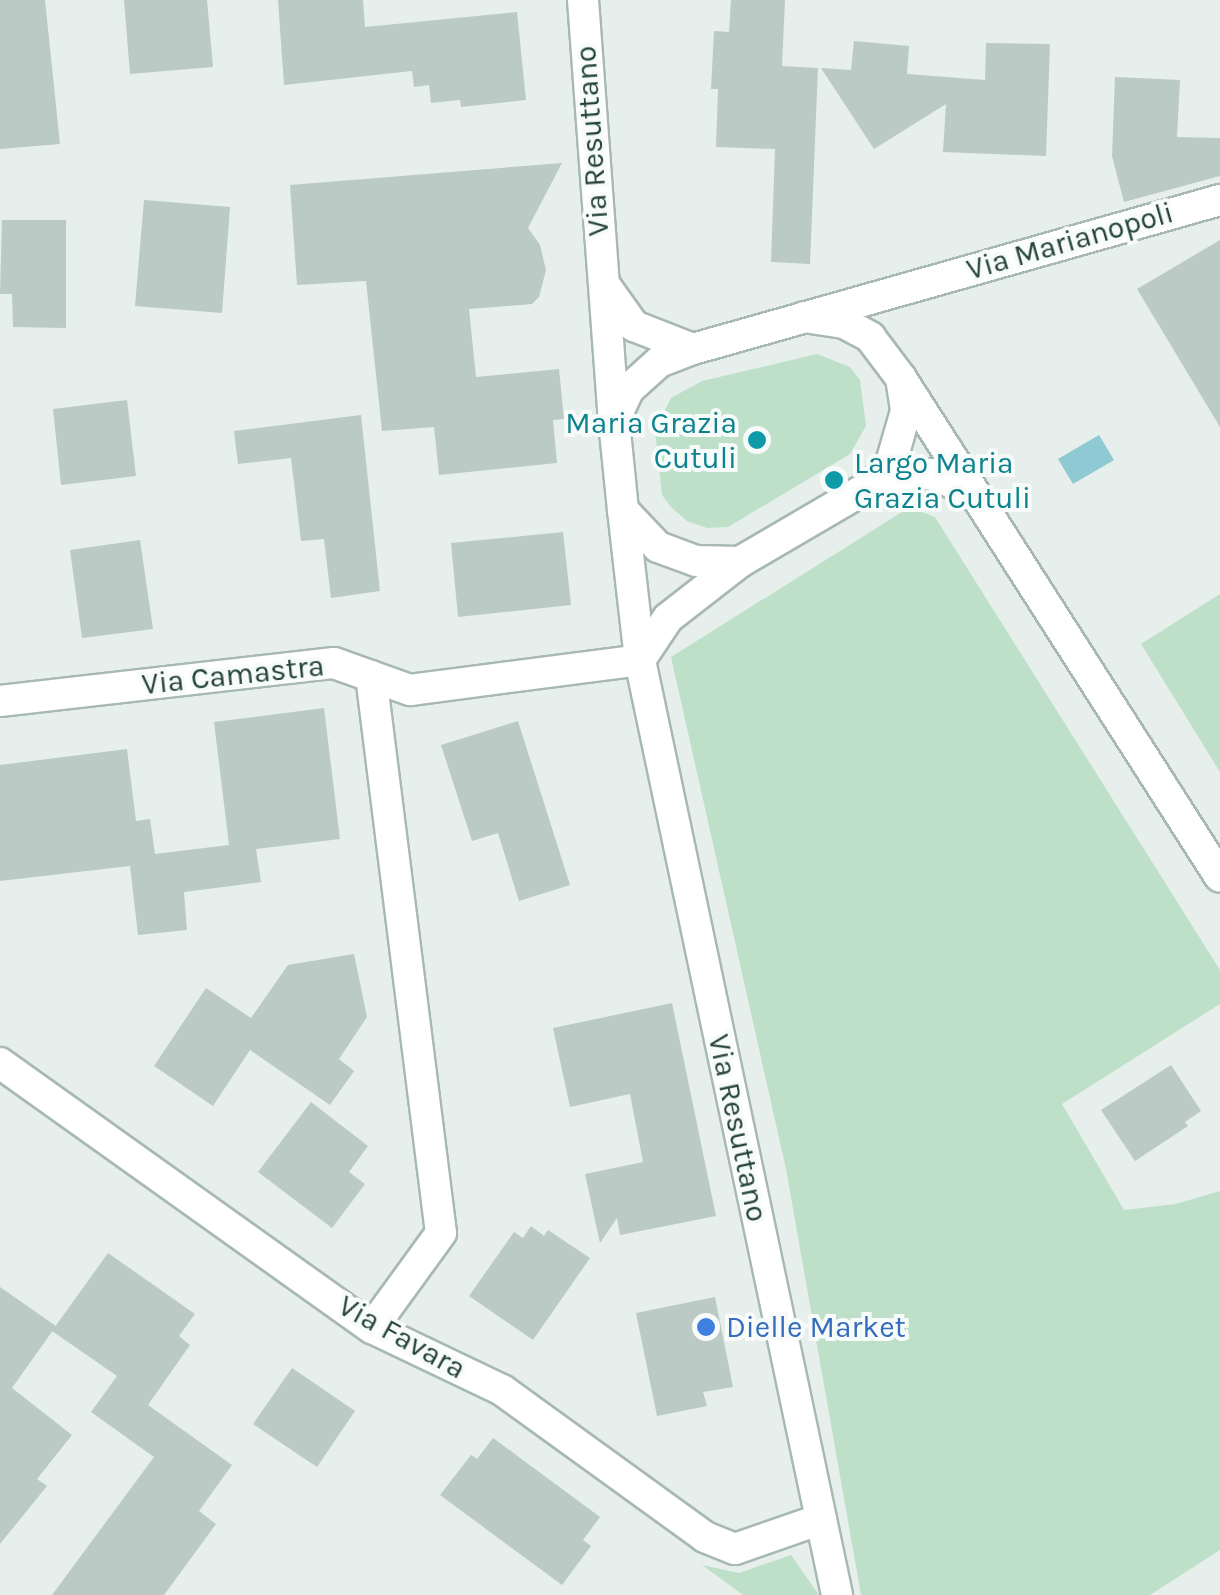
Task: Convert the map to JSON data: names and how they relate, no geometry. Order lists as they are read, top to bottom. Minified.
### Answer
{"streets":{"street":["Via Resuttano","Via Marianopoli","Via Camastra","Via Favara"]},"crossings":[["Via Resuttano","Via Marianopoli"],["Via Resuttano","Via Camastra"],["Via Resuttano","Via Favara"]],"places":["Maria Grazia Cutuli","Largo Maria Grazia Cutuli","Dielle Market"]}
